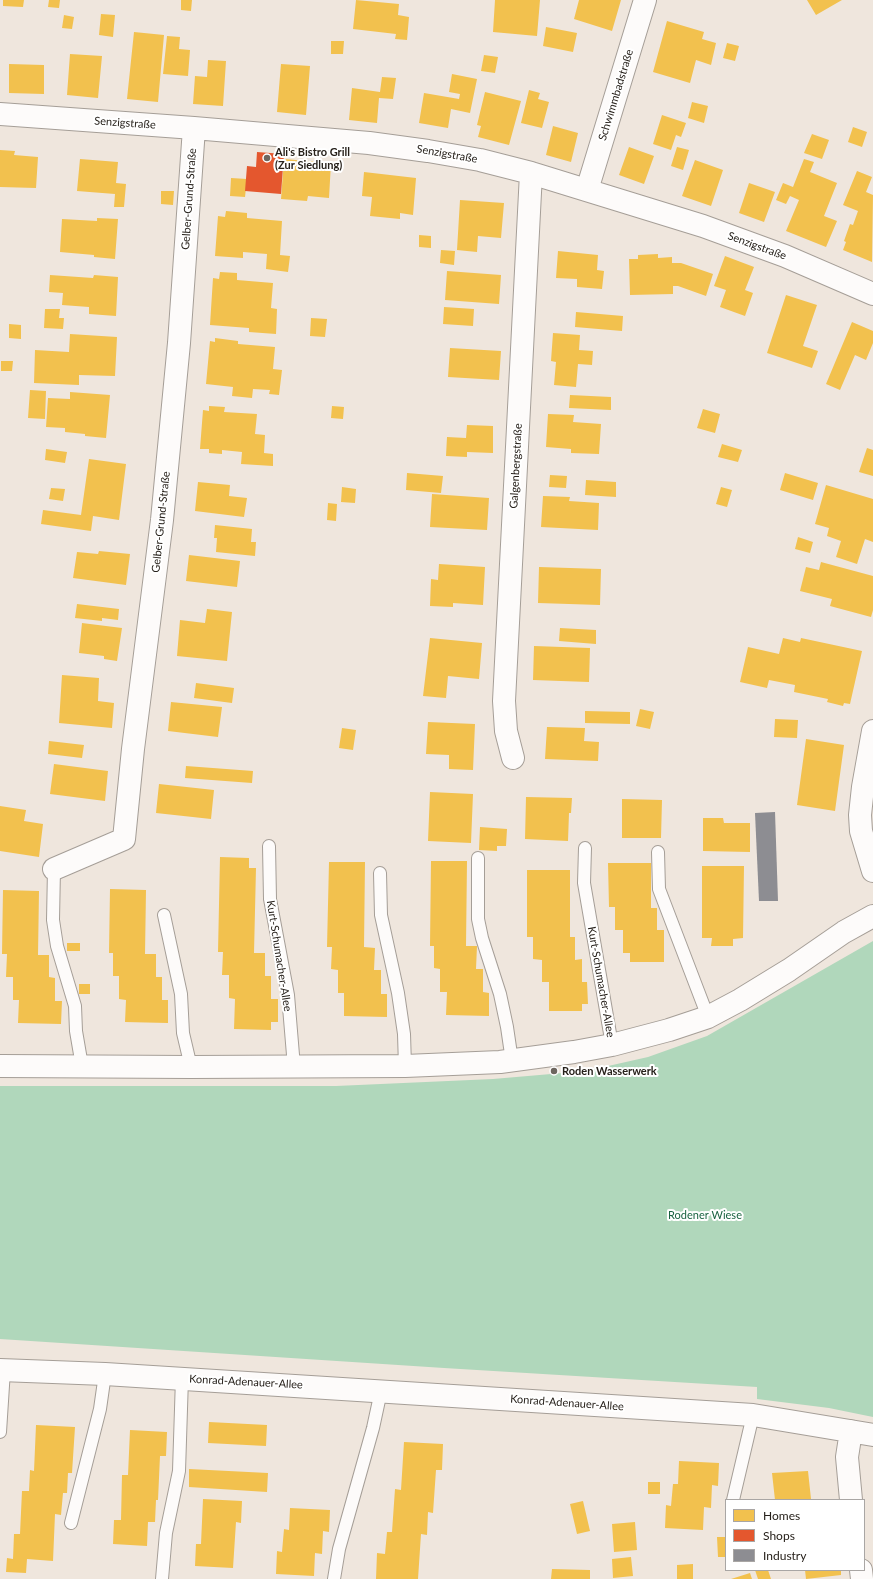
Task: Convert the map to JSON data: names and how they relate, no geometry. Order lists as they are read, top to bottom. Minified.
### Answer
{"streets":{"street":["Schwimmbadstraße","Senzigstraße","Gelber-Grund-Straße","Galgenbergstraße","Kurt-Schumacher-Allee","Konrad-Adenauer-Allee"]},"crossings":[["Schwimmbadstraße","Senzigstraße"],["Senzigstraße","Gelber-Grund-Straße"],["Senzigstraße","Galgenbergstraße"]],"parks":["Rodener Wiese"],"places":["Ali's Bistro Grill (Zur Siedlung)","Roden Wasserwerk"],"legend":["Homes","Shops","Industry"]}
